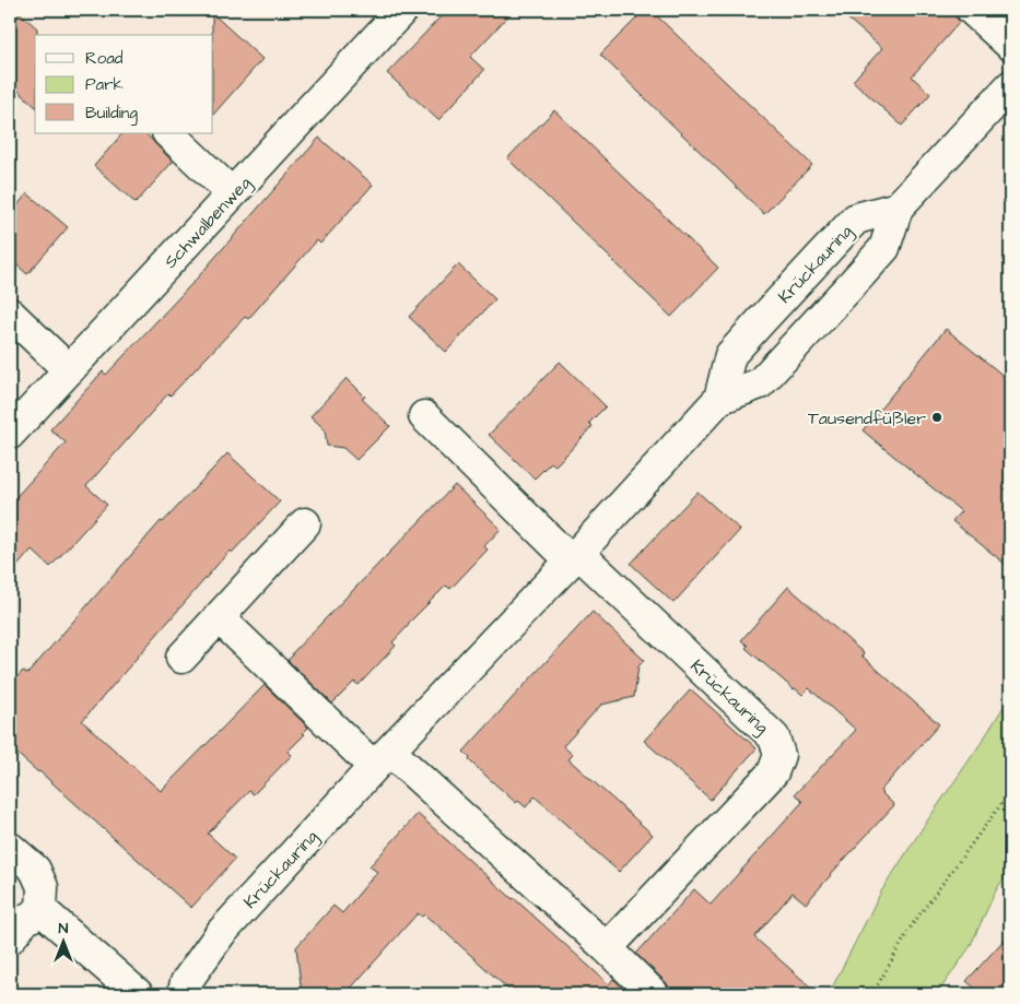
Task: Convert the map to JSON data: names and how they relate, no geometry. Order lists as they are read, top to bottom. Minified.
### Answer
{"streets":{"street":["Schwalbenweg","Krückauring"]},"places":["Tausendfüßler"],"legend":["Road","Park","Building"],"north":"top"}
